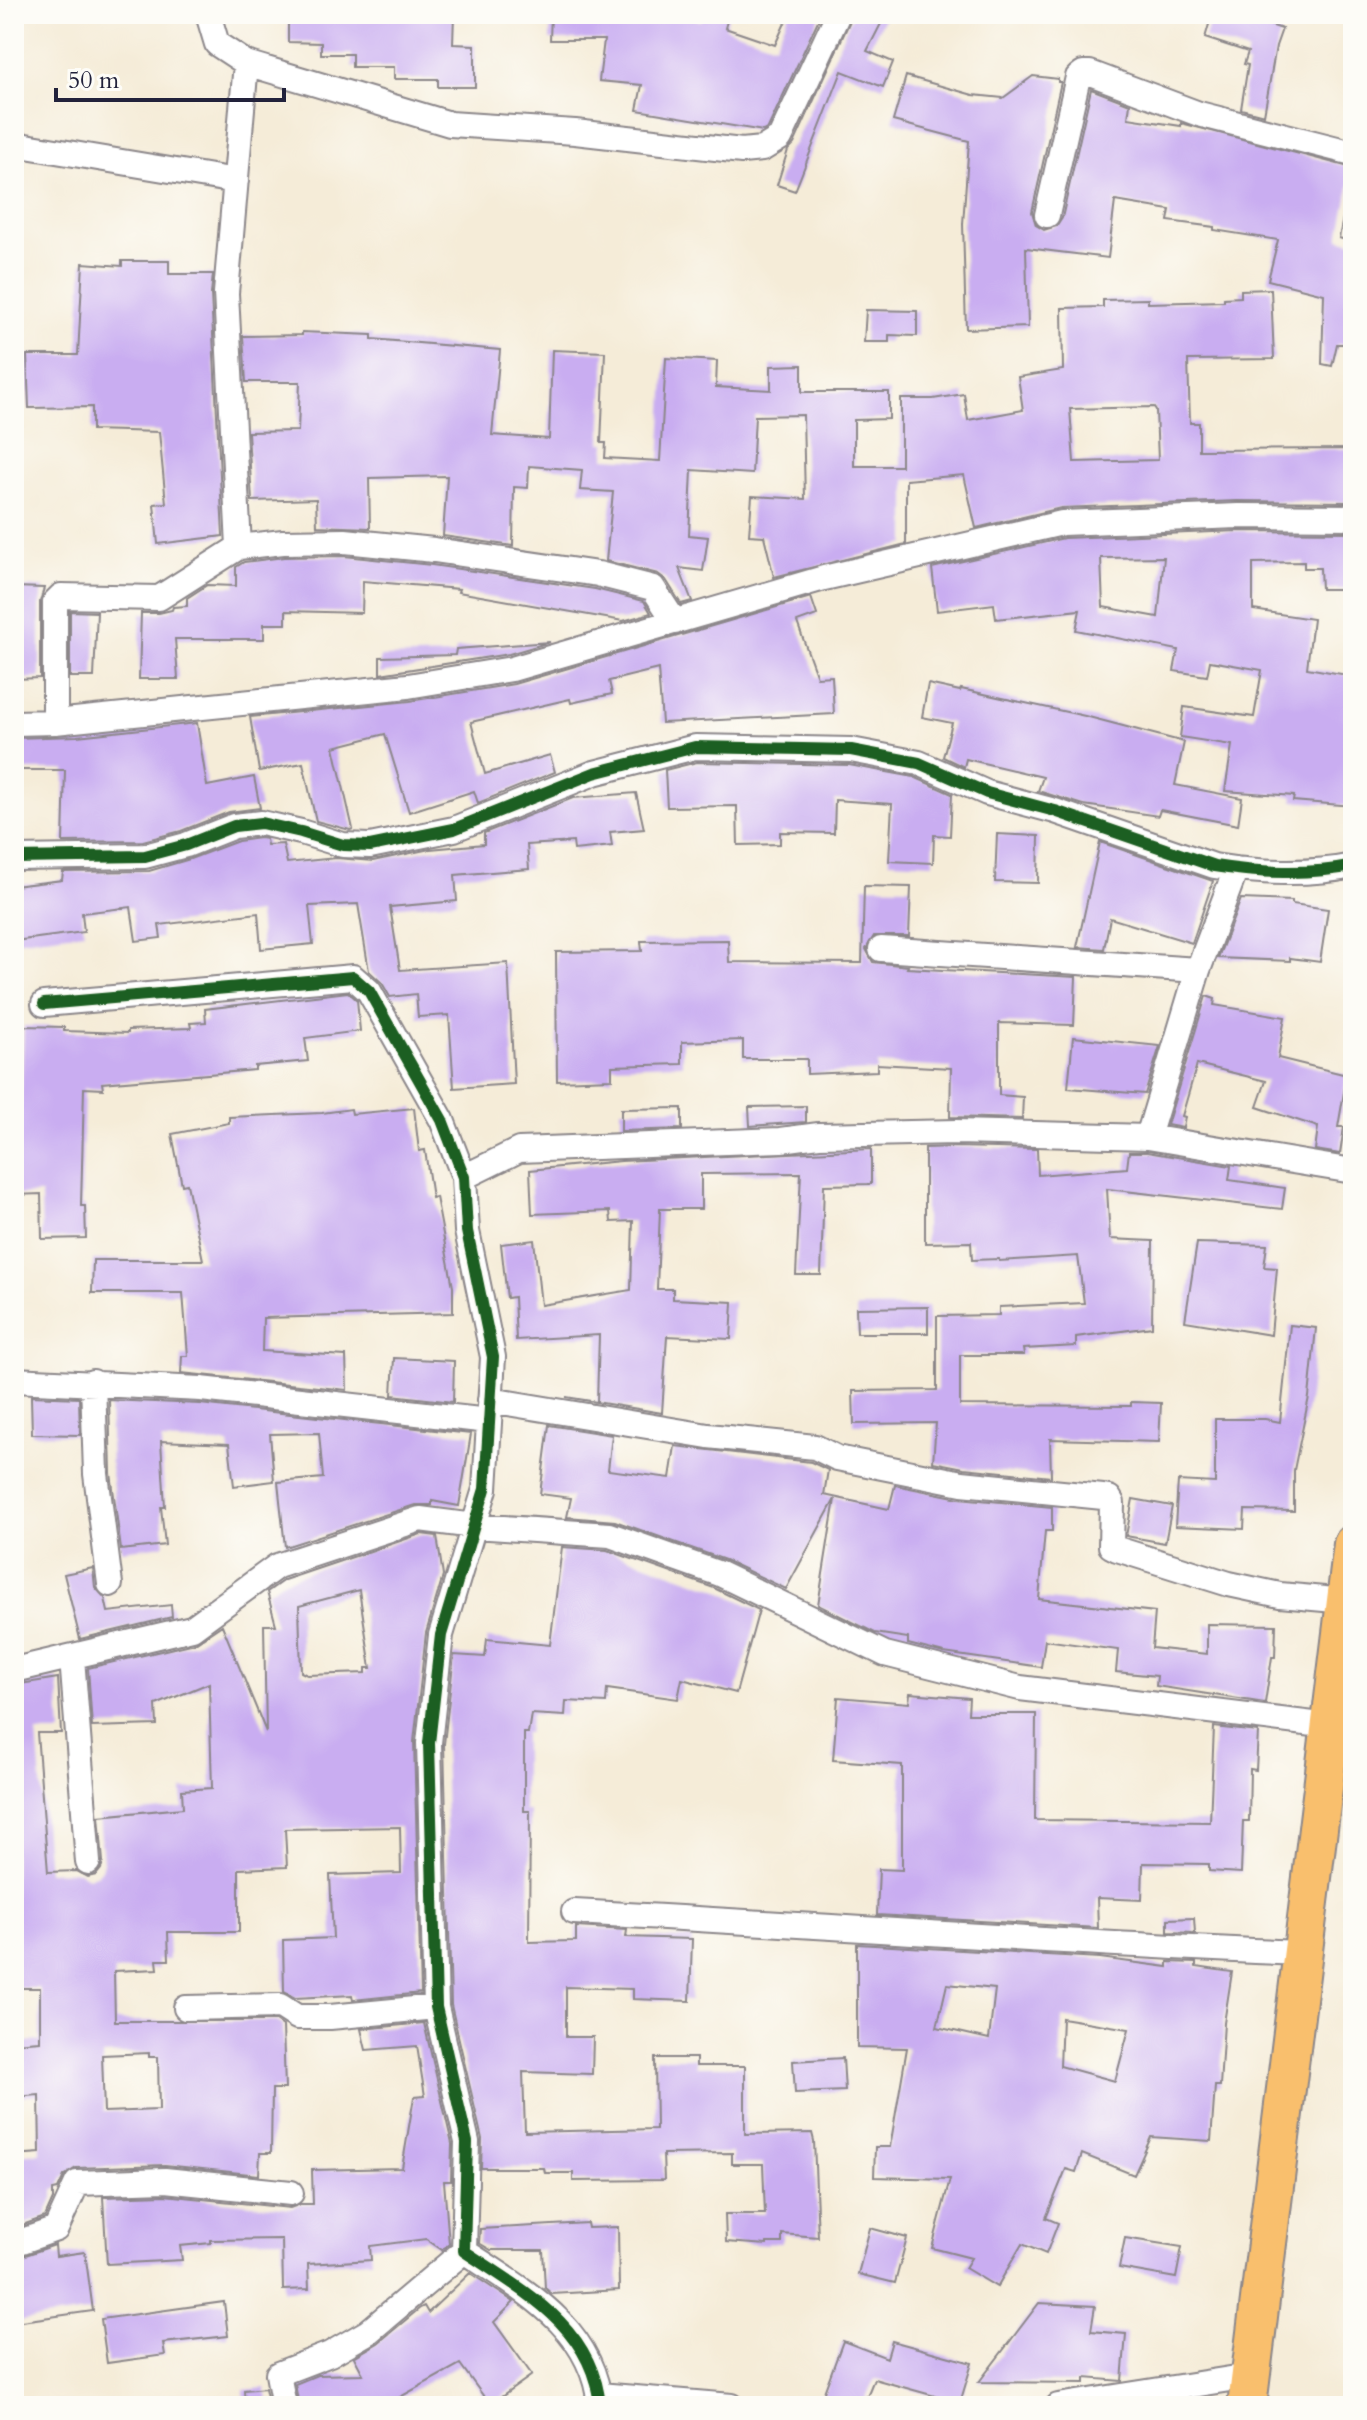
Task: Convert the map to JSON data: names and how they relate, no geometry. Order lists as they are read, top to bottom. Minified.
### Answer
{"scale_bar":"50 m"}
